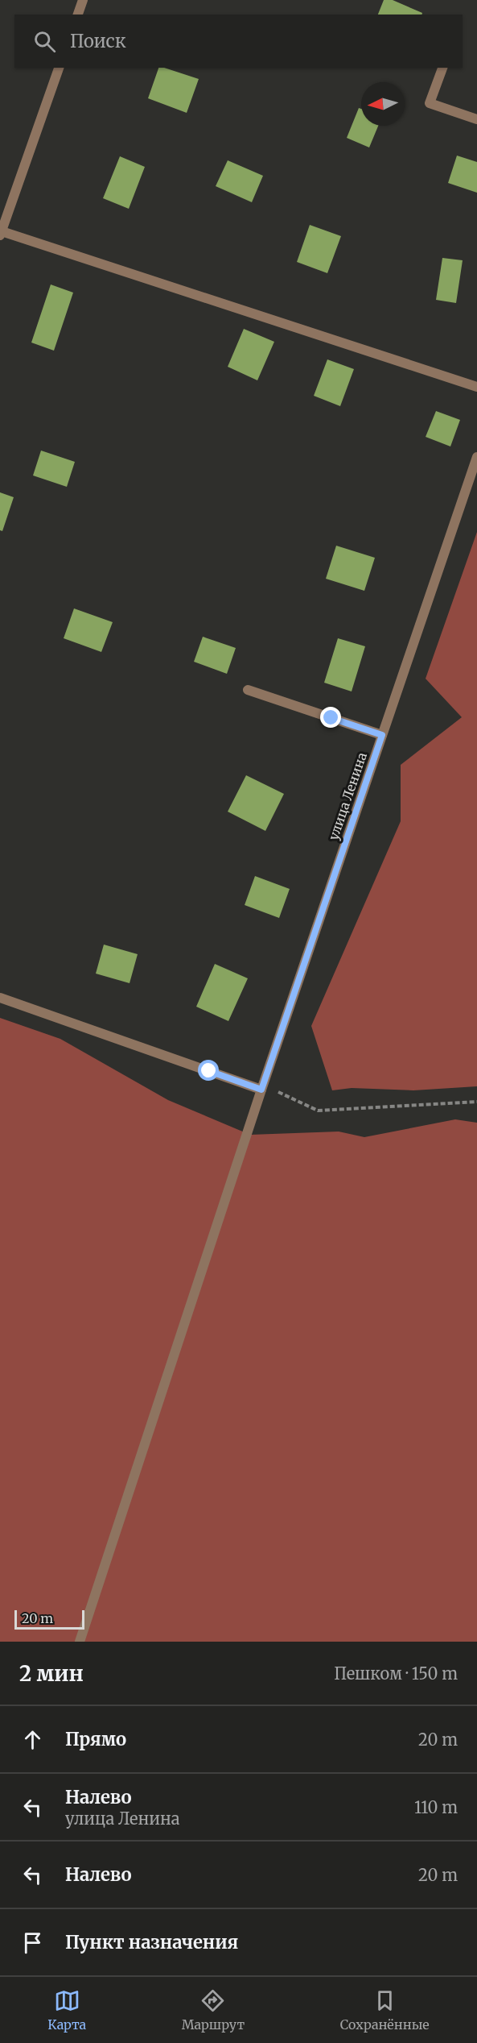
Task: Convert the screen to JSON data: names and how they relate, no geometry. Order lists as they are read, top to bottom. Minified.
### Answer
{"streets":{"street":["улица Ленина"]},"scale_bar":"20 m","north":"left","page":{"search":"Поиск","scale":"20 m","heading":["2 мин","Пешком · 150 m"],"list":[["Прямо","20 m"],["Налево","улица Ленина","110 m"],["Налево","20 m"],"Пункт назначения"],"nav":["Карта","Маршрут","Сохранённые"]}}
